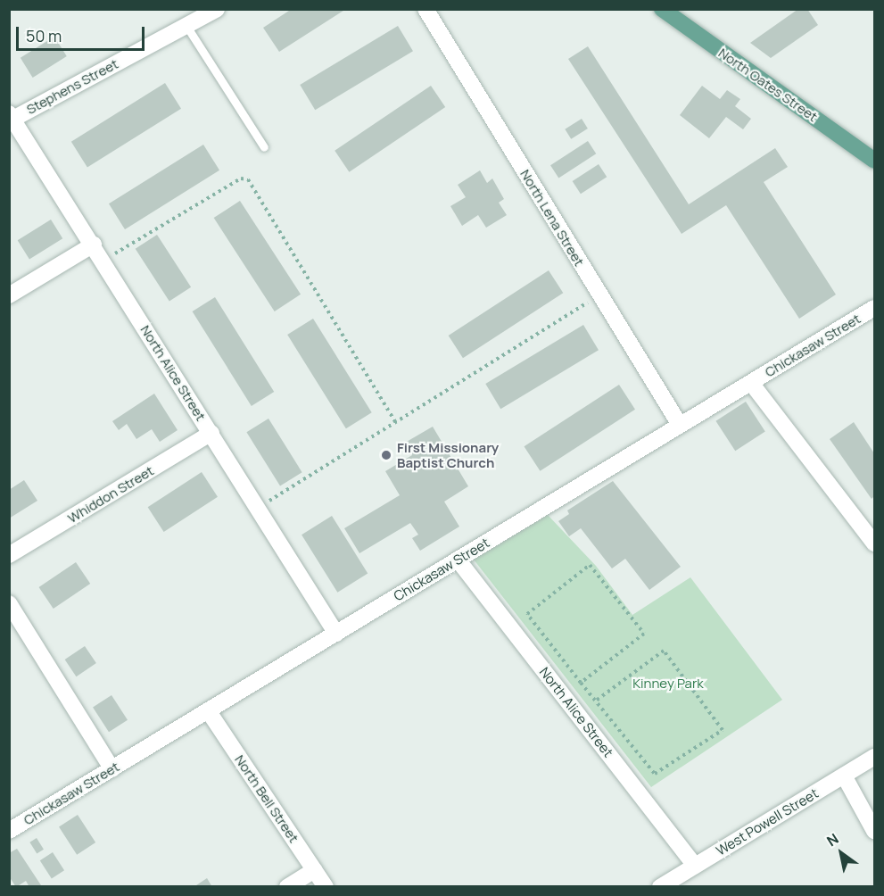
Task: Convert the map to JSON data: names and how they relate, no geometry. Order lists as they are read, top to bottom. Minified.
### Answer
{"streets":{"main road":["North Oates Street"],"street":["Stephens Street","North Lena Street","Chickasaw Street","North Alice Street","Whiddon Street","North Bell Street","West Powell Street"]},"crossings":[["Stephens Street","North Alice Street"],["North Lena Street","Chickasaw Street"],["Chickasaw Street","North Alice Street"],["Chickasaw Street","North Bell Street"],["North Alice Street","Whiddon Street"],["North Alice Street","West Powell Street"]],"parks":["Kinney Park"],"places":["First Missionary Baptist Church"],"scale_bar":"50 m","north":"top left"}
